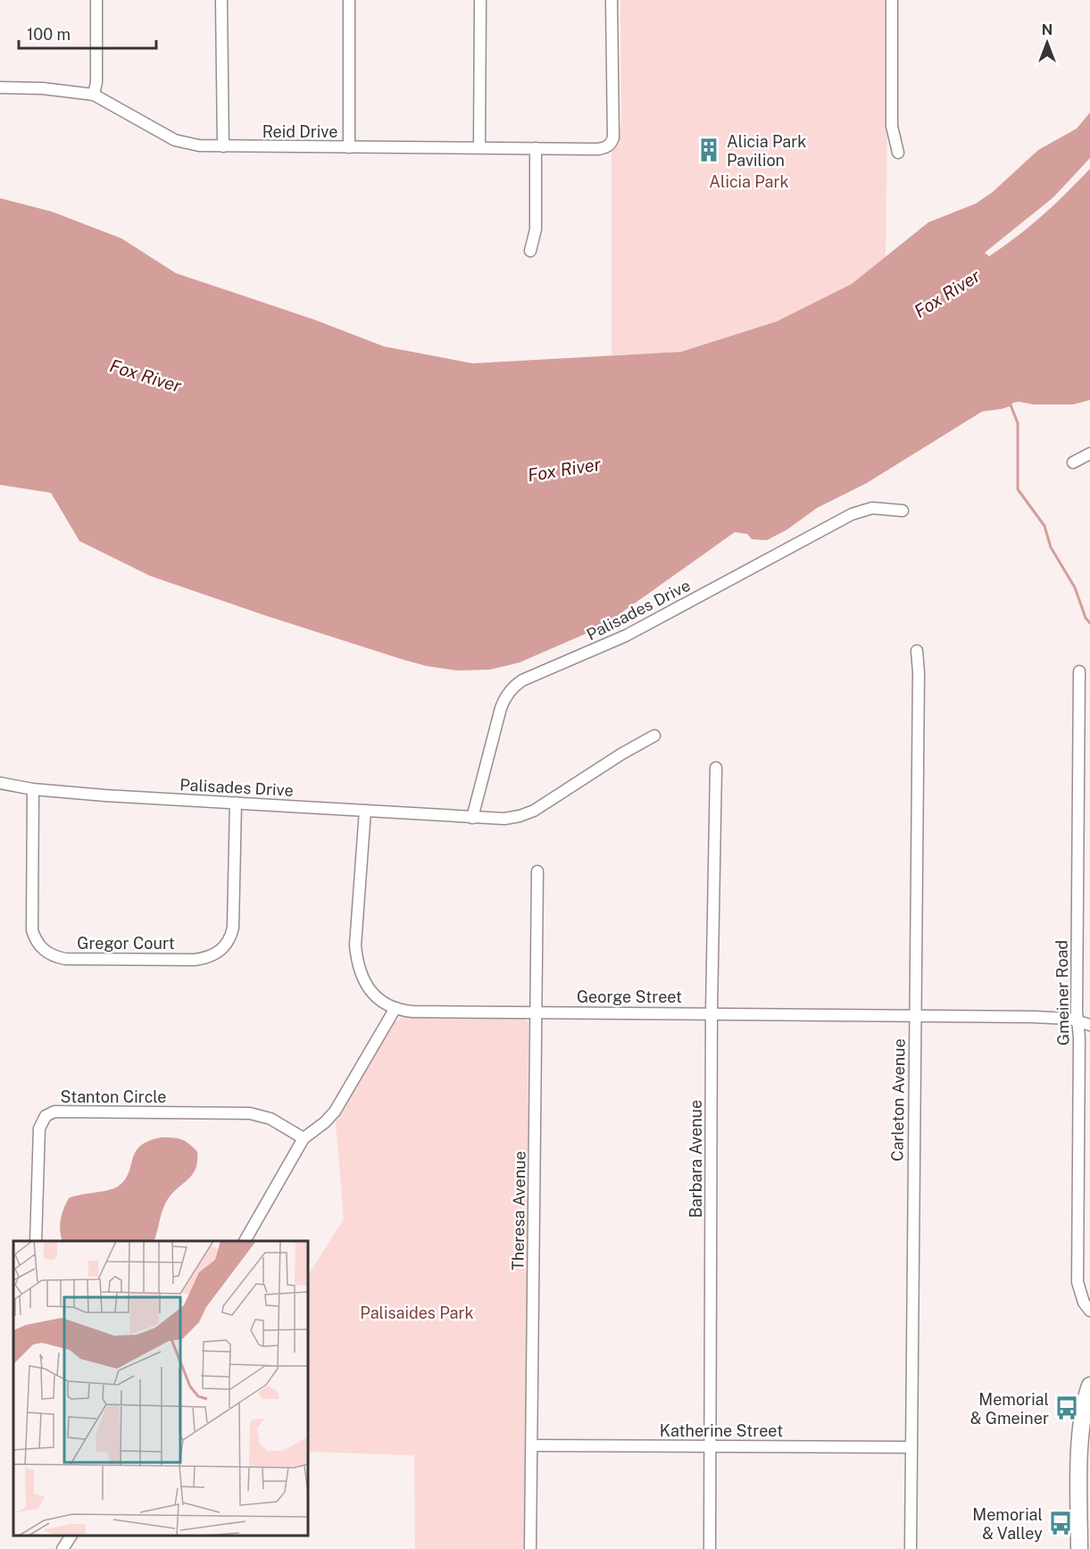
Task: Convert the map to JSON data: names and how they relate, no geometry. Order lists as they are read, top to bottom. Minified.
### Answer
{"streets":{"street":["Reid Drive","Palisades Drive","Gregor Court","Gmeiner Road","George Street","Stanton Circle","Carleton Avenue","Barbara Avenue","Theresa Avenue","Katherine Street"]},"crossings":[["Palisades Drive","Gregor Court"],["Palisades Drive","George Street"],["Gmeiner Road","George Street"],["George Street","Carleton Avenue"],["George Street","Barbara Avenue"],["George Street","Theresa Avenue"],["Carleton Avenue","Katherine Street"],["Barbara Avenue","Katherine Street"],["Theresa Avenue","Katherine Street"]],"water":["Fox River"],"parks":["Alicia Park","Palisaides Park"],"places":{"building":["Alicia Park Pavilion"],"bus stop":["Memorial & Gmeiner","Memorial & Valley"]},"scale_bar":"100 m","north":"top"}
